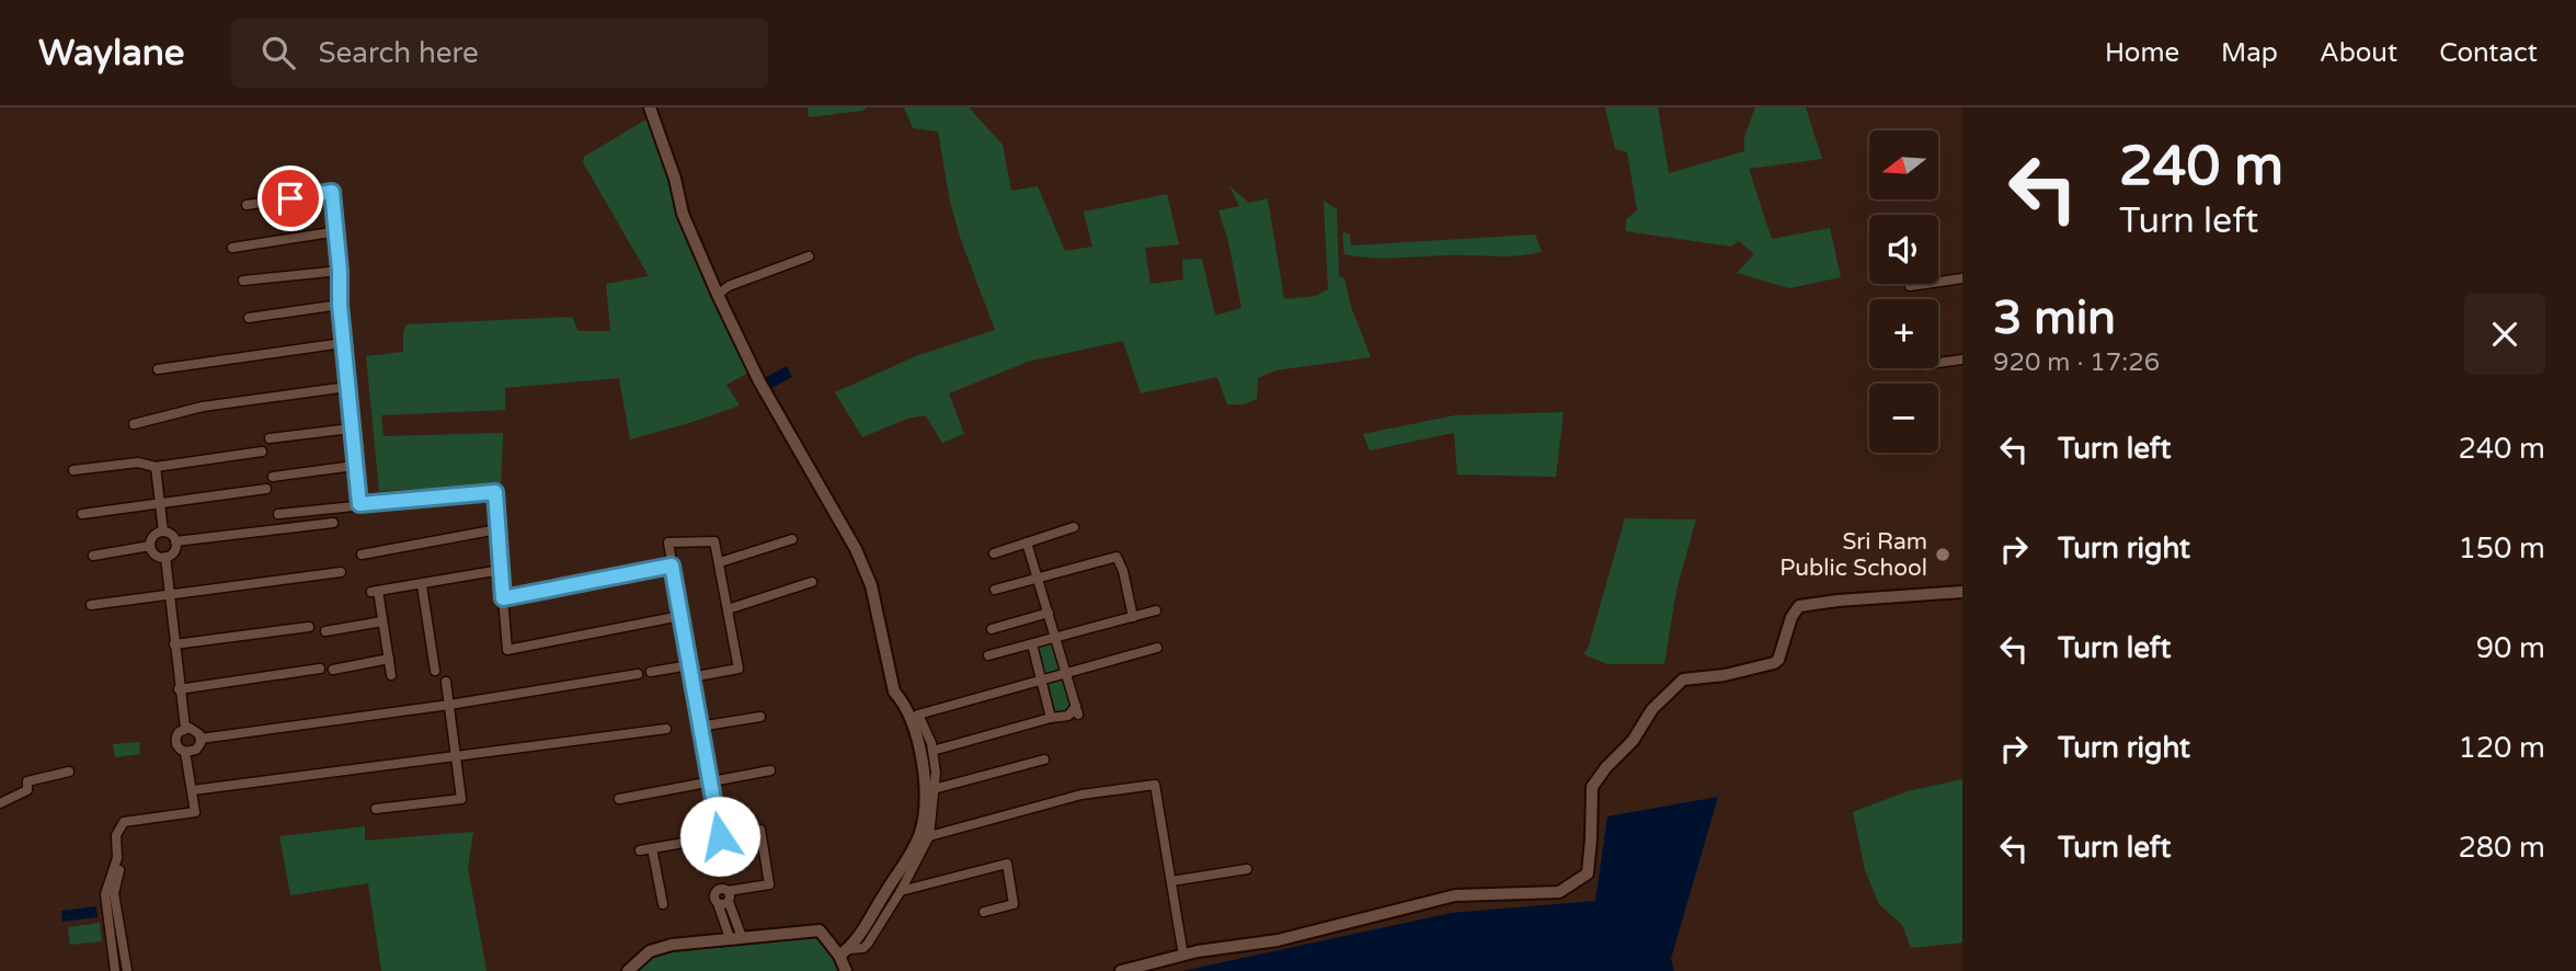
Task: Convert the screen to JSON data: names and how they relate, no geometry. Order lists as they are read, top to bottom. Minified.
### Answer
{"places":["Sri Ram Public School"],"north":"left","page":{"header":"Waylane","search":"Search here","nav":["Home","Map","About","Contact"],"turn":["240 m","Turn left"],"map_buttons":["+","−"],"heading":["3 min","920 m · 17:26"],"list":[{"name":"Turn left","value":"240 m"},{"name":"Turn right","value":"150 m"},{"name":"Turn left","value":"90 m"},{"name":"Turn right","value":"120 m"},{"name":"Turn left","value":"280 m"}]}}
